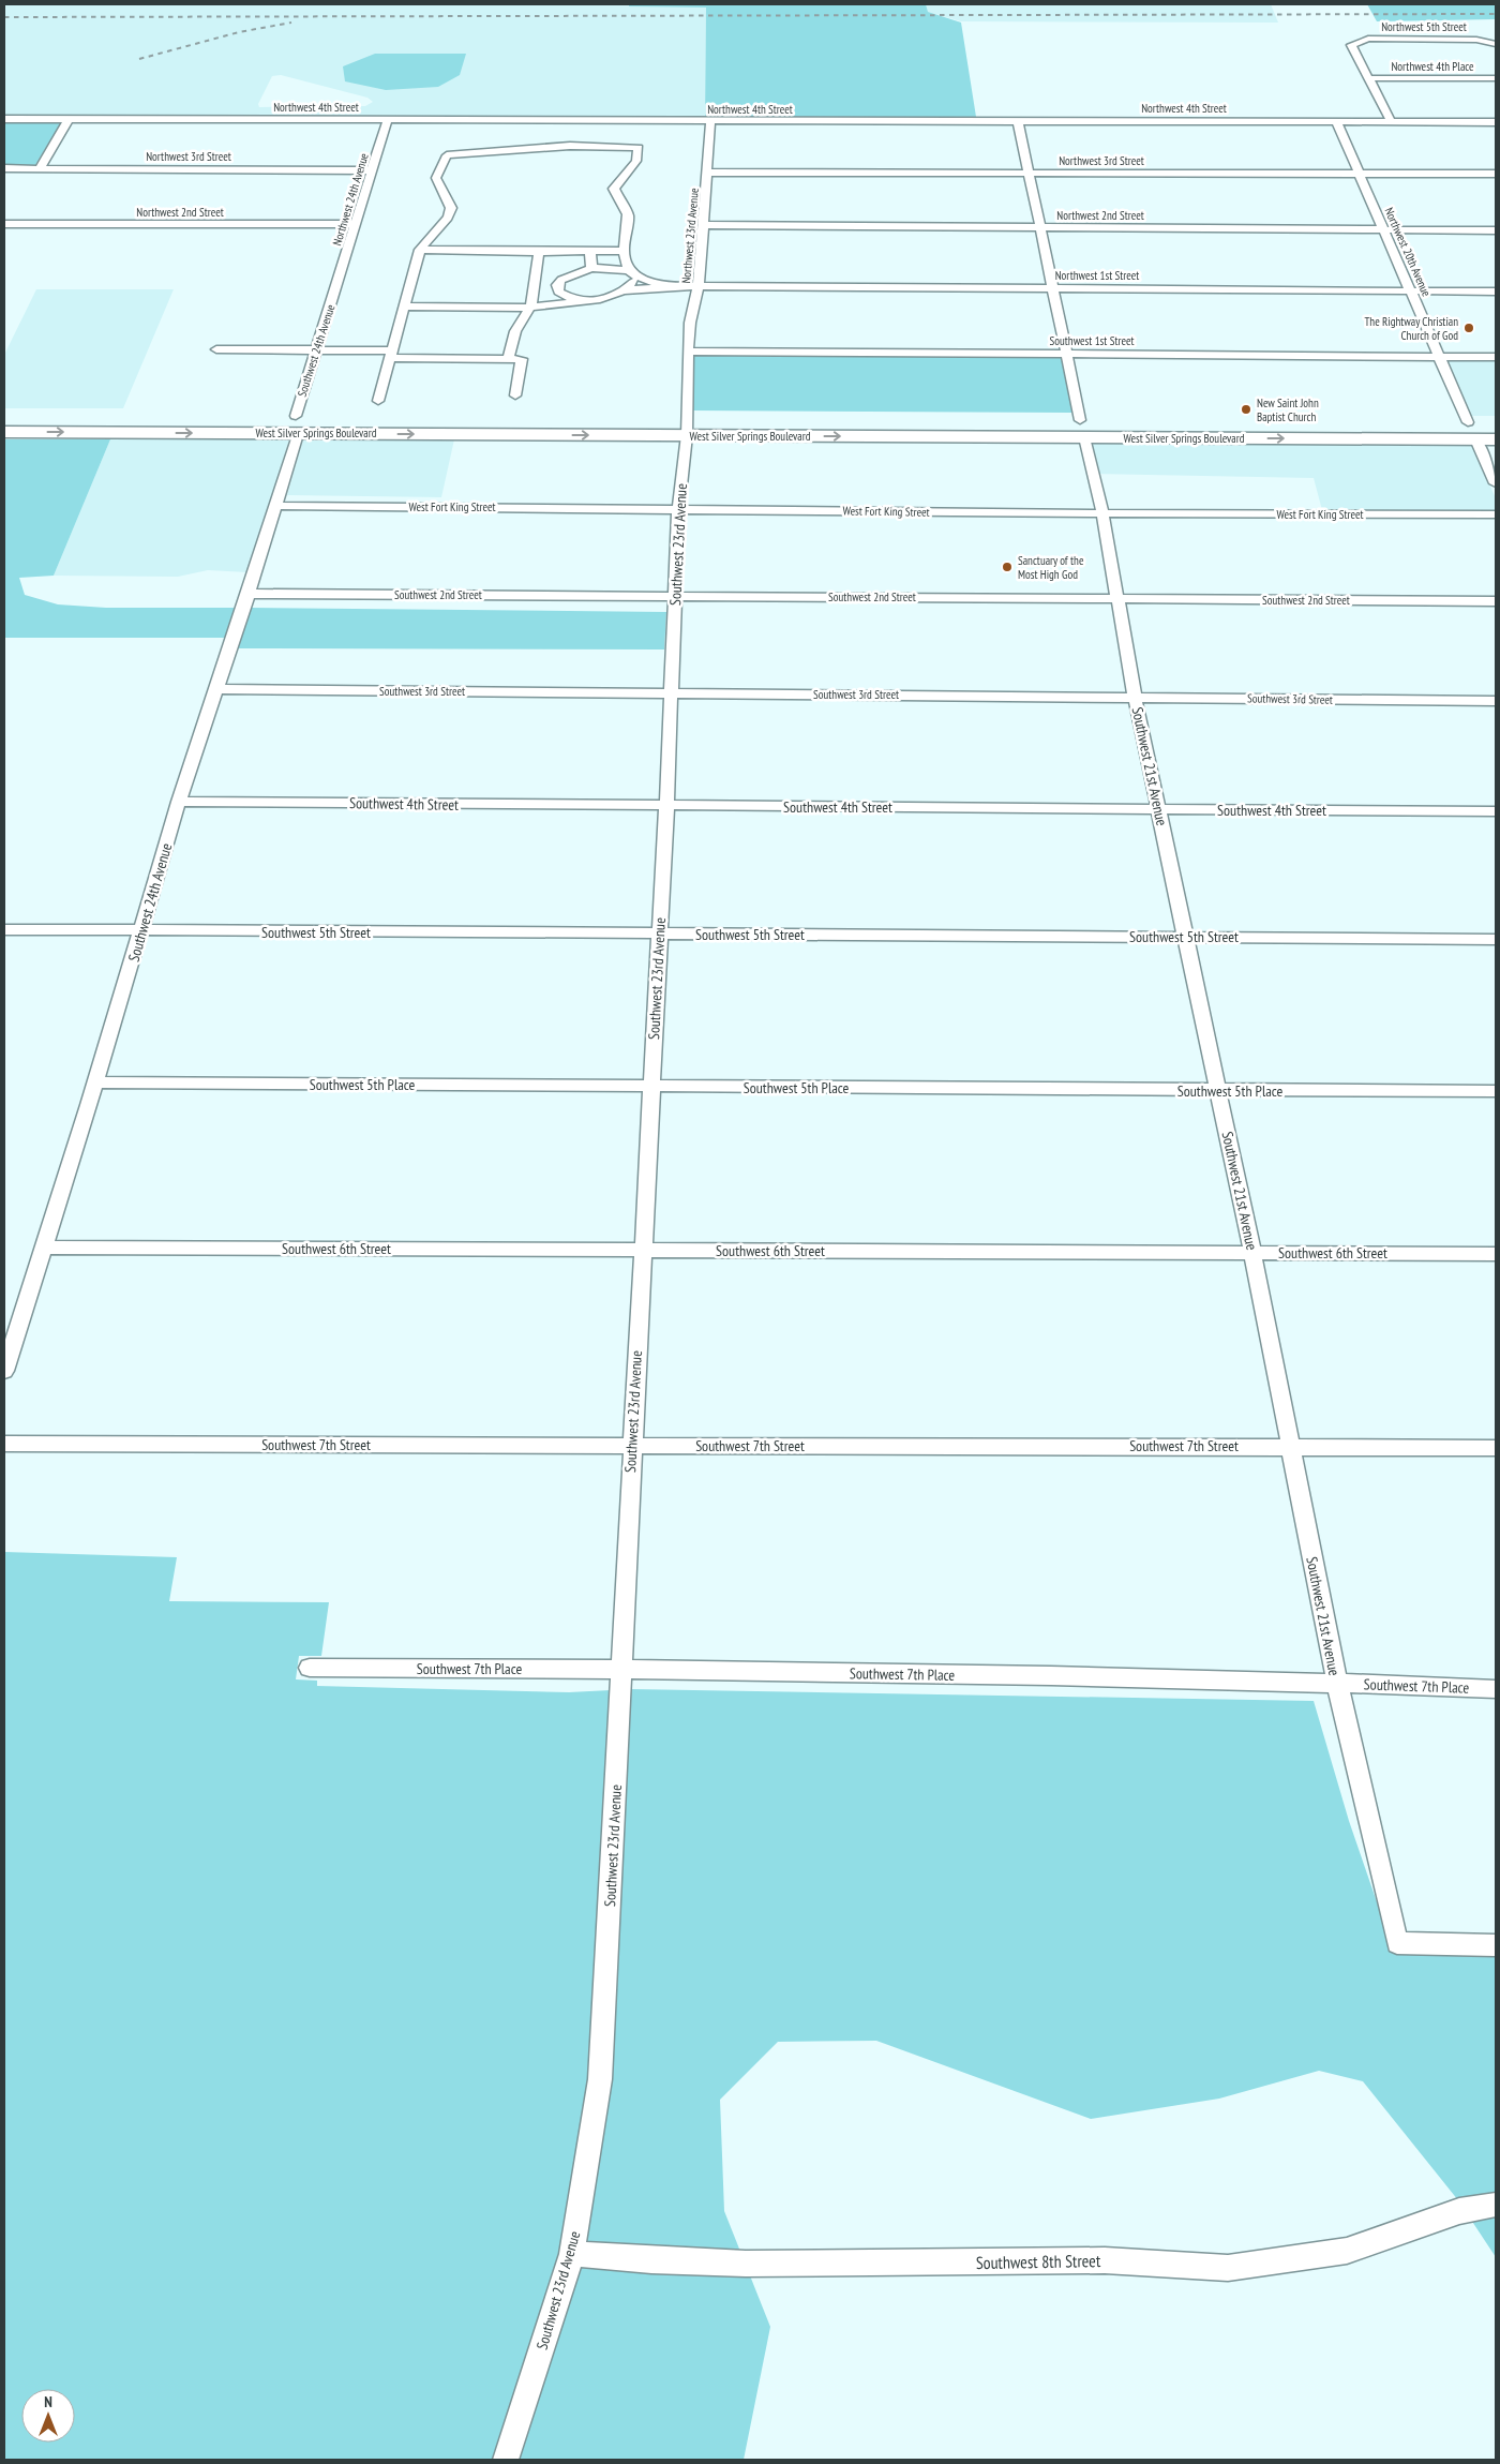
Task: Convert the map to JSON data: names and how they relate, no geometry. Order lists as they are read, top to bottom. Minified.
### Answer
{"streets":{"main road":["West Silver Springs Boulevard"],"street":["Northwest 5th Street","Northwest 4th Place","Northwest 4th Street","Northwest 3rd Street","Northwest 24th Avenue","Northwest 2nd Street","Northwest 23rd Avenue","Northwest 20th Avenue","Northwest 1st Street","Southwest 1st Street","Southwest 24th Avenue","West Fort King Street","Southwest 23rd Avenue","Southwest 2nd Street","Southwest 3rd Street","Southwest 21st Avenue","Southwest 4th Street","Southwest 5th Street","Southwest 5th Place","Southwest 6th Street","Southwest 7th Street","Southwest 7th Place","Southwest 8th Street"]},"crossings":[["Northwest 5th Street","Northwest 4th Place"],["Northwest 4th Street","Northwest 24th Avenue"],["Northwest 4th Street","Northwest 23rd Avenue"],["Northwest 4th Street","Northwest 20th Avenue"],["Northwest 3rd Street","Northwest 24th Avenue"],["Northwest 3rd Street","Northwest 23rd Avenue"],["Northwest 3rd Street","Northwest 20th Avenue"],["Northwest 24th Avenue","Northwest 2nd Street"],["Northwest 24th Avenue","Southwest 24th Avenue"],["Northwest 2nd Street","Northwest 23rd Avenue"],["Northwest 2nd Street","Northwest 20th Avenue"],["Northwest 23rd Avenue","Northwest 1st Street"],["Northwest 23rd Avenue","Southwest 1st Street"],["Northwest 23rd Avenue","Southwest 23rd Avenue"],["Northwest 20th Avenue","Northwest 1st Street"],["Northwest 20th Avenue","Southwest 1st Street"],["Southwest 1st Street","Southwest 23rd Avenue"],["Southwest 24th Avenue","West Silver Springs Boulevard"],["Southwest 24th Avenue","West Fort King Street"],["Southwest 24th Avenue","Southwest 2nd Street"],["Southwest 24th Avenue","Southwest 3rd Street"],["Southwest 24th Avenue","Southwest 4th Street"],["Southwest 24th Avenue","Southwest 5th Street"],["Southwest 24th Avenue","Southwest 5th Place"],["Southwest 24th Avenue","Southwest 6th Street"],["West Silver Springs Boulevard","Southwest 23rd Avenue"],["West Silver Springs Boulevard","Southwest 21st Avenue"],["West Fort King Street","Southwest 23rd Avenue"],["West Fort King Street","Southwest 21st Avenue"],["Southwest 23rd Avenue","Southwest 2nd Street"],["Southwest 23rd Avenue","Southwest 3rd Street"],["Southwest 23rd Avenue","Southwest 4th Street"],["Southwest 23rd Avenue","Southwest 5th Street"],["Southwest 23rd Avenue","Southwest 5th Place"],["Southwest 23rd Avenue","Southwest 6th Street"],["Southwest 23rd Avenue","Southwest 7th Street"],["Southwest 23rd Avenue","Southwest 7th Place"],["Southwest 23rd Avenue","Southwest 8th Street"],["Southwest 2nd Street","Southwest 21st Avenue"],["Southwest 3rd Street","Southwest 21st Avenue"],["Southwest 21st Avenue","Southwest 4th Street"],["Southwest 21st Avenue","Southwest 5th Street"],["Southwest 21st Avenue","Southwest 5th Place"],["Southwest 21st Avenue","Southwest 6th Street"],["Southwest 21st Avenue","Southwest 7th Street"],["Southwest 21st Avenue","Southwest 7th Place"]],"one_way":["West Silver Springs Boulevard"],"places":["The Rightway Christian Church of God","New Saint John Baptist Church","Sanctuary of the Most High God"],"north":"top"}
